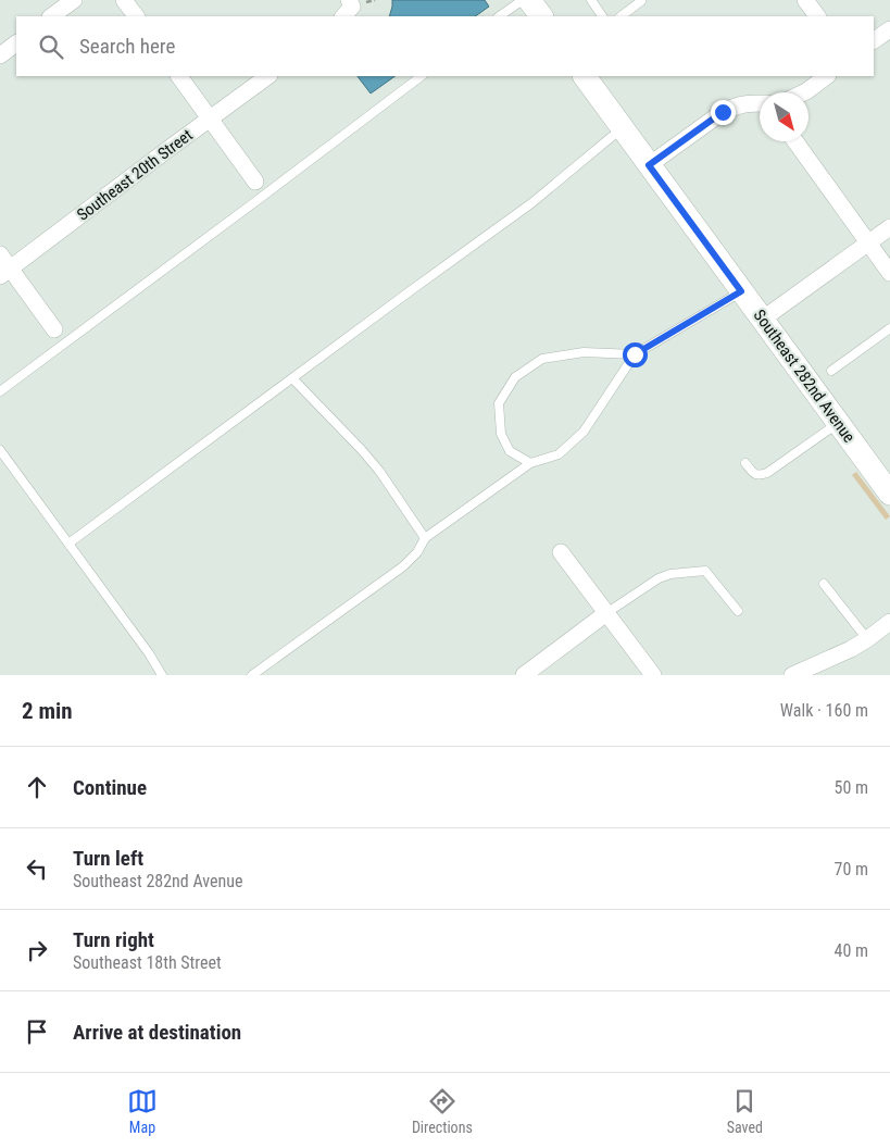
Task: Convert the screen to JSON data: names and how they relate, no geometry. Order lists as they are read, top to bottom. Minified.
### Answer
{"streets":{"main road":["Southeast 282nd Avenue"],"street":["Southeast 20th Street"]},"north":"bottom right","page":{"search":"Search here","heading":["2 min","Walk · 160 m"],"list":[["Continue","50 m"],["Turn left","Southeast 282nd Avenue","70 m"],["Turn right","Southeast 18th Street","40 m"],"Arrive at destination"],"nav":["Map","Directions","Saved"]}}
